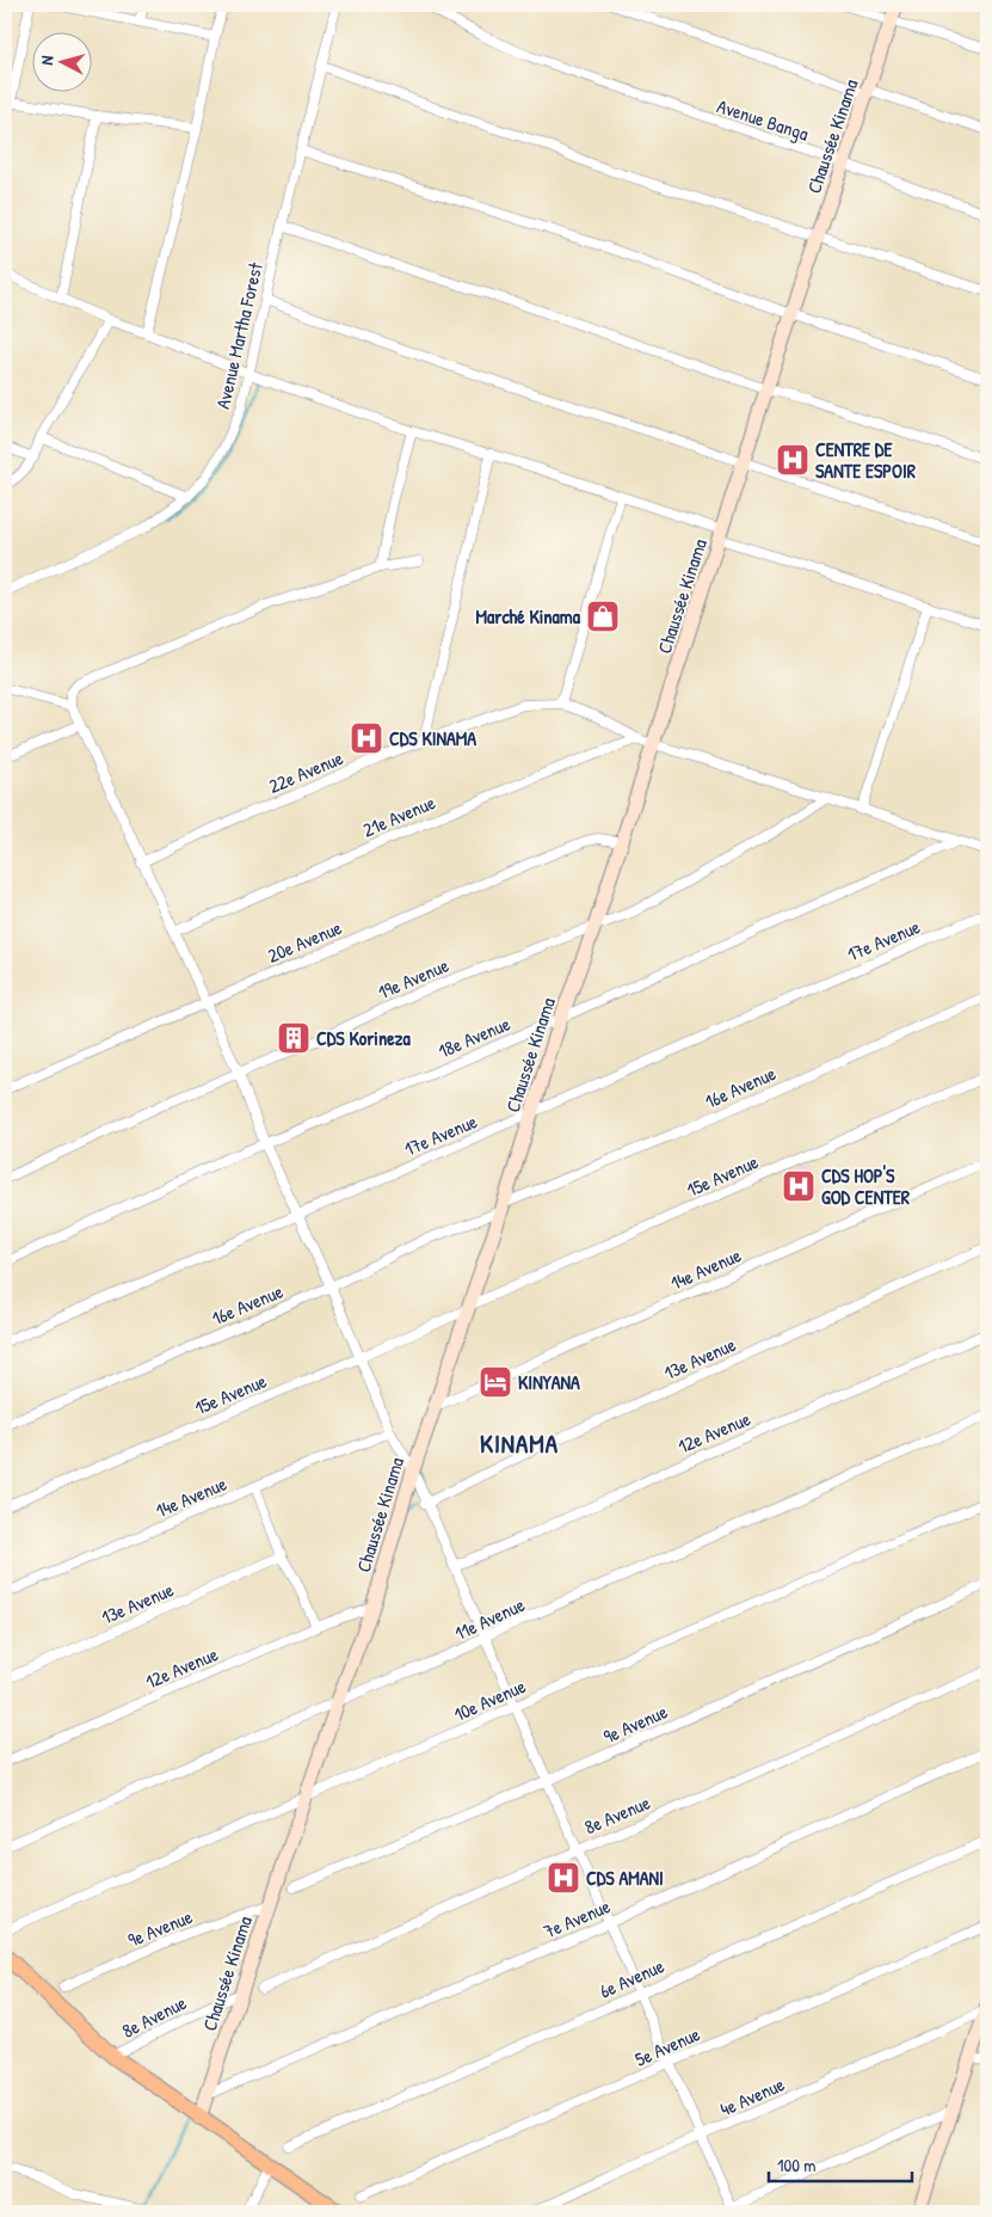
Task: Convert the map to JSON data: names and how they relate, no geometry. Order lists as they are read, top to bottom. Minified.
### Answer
{"streets":{"street":["Avenue Banga","Chaussée Kinama","Avenue Martha Forest","22e Avenue","21e Avenue","17e Avenue","20e Avenue","19e Avenue","18e Avenue","16e Avenue","15e Avenue","14e Avenue","13e Avenue","12e Avenue","11e Avenue","10e Avenue","9e Avenue","8e Avenue","7e Avenue","6e Avenue","5e Avenue","4e Avenue"]},"crossings":[["Avenue Banga","Chaussée Kinama"],["Chaussée Kinama","22e Avenue"],["Chaussée Kinama","17e Avenue"],["Chaussée Kinama","20e Avenue"],["Chaussée Kinama","19e Avenue"],["Chaussée Kinama","18e Avenue"],["Chaussée Kinama","16e Avenue"],["Chaussée Kinama","15e Avenue"],["Chaussée Kinama","14e Avenue"],["Chaussée Kinama","12e Avenue"],["Chaussée Kinama","11e Avenue"],["Chaussée Kinama","10e Avenue"],["Chaussée Kinama","9e Avenue"],["Chaussée Kinama","8e Avenue"],["Chaussée Kinama","7e Avenue"],["22e Avenue","21e Avenue"],["22e Avenue","19e Avenue"],["22e Avenue","18e Avenue"]],"districts":["KINAMA"],"places":{"hospital":["CENTRE DE SANTE ESPOIR","CDS KINAMA","CDS HOP'S GOD CENTER","CDS AMANI"],"shop":["Marché Kinama"],"building":["CDS Korineza"],"hotel":["KINYANA"]},"scale_bar":"100 m","north":"left"}
